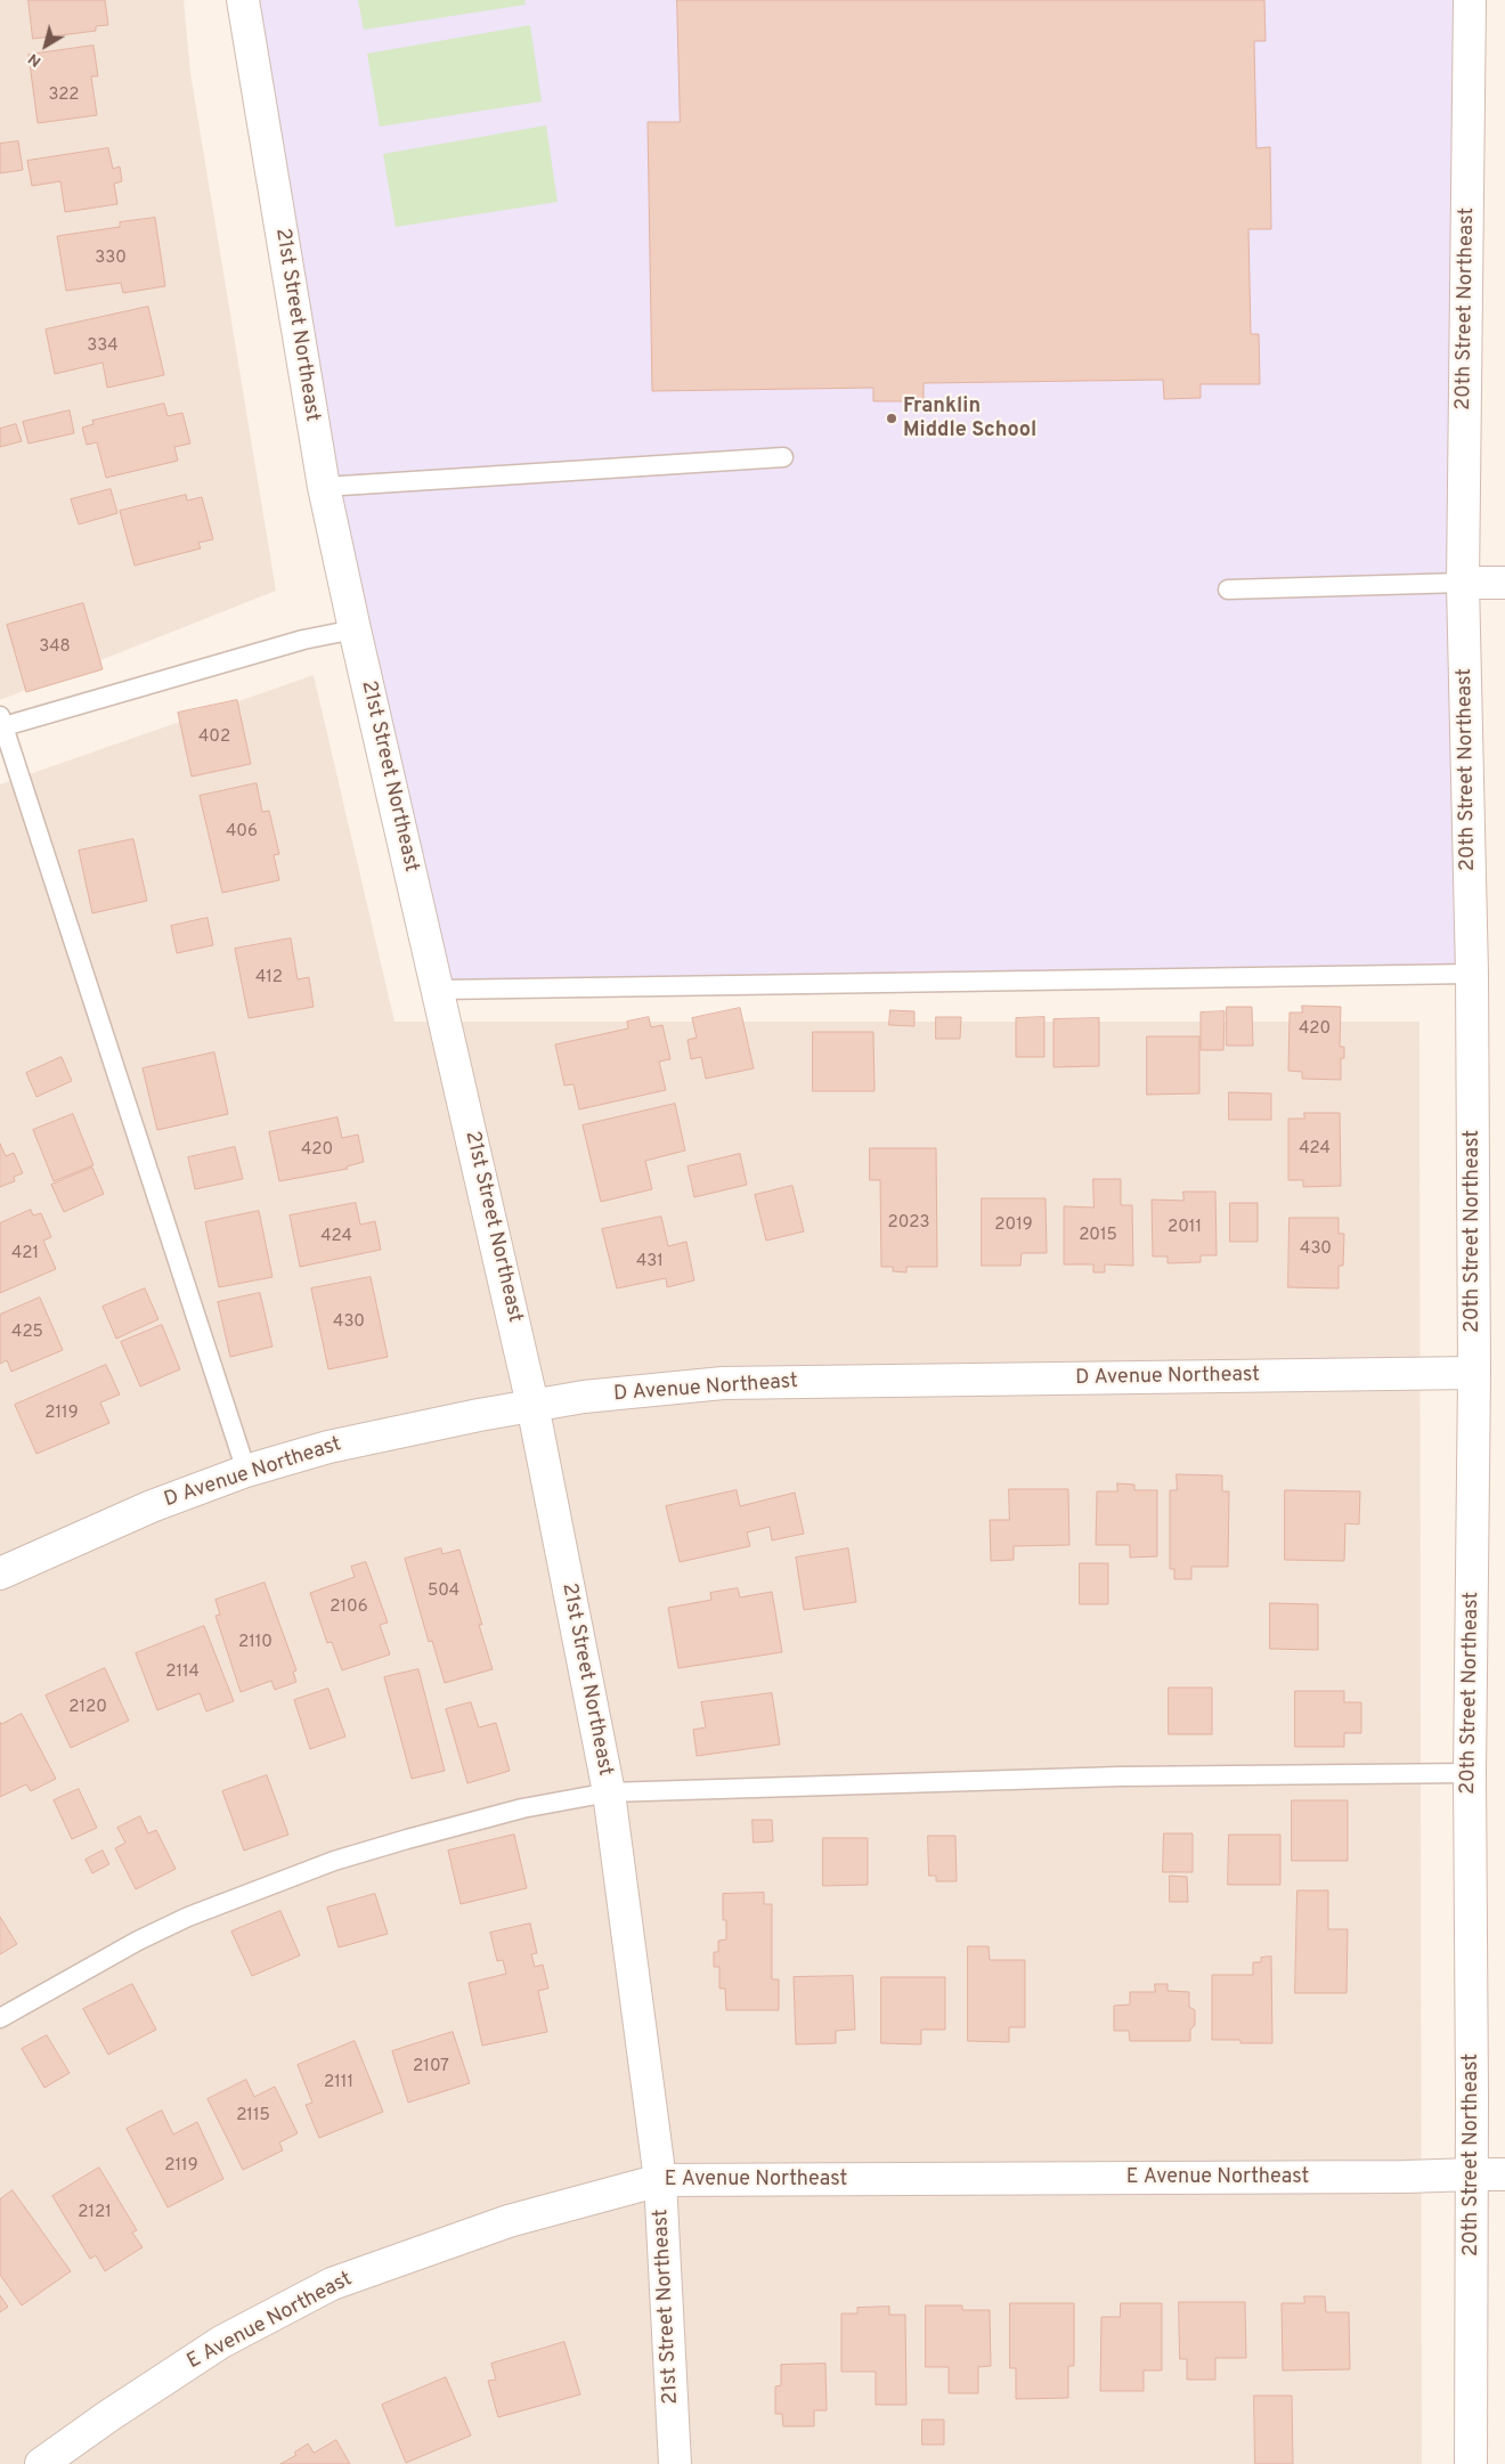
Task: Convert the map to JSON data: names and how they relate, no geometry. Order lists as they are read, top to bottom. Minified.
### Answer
{"streets":{"street":["20th Street Northeast","21st Street Northeast","D Avenue Northeast","E Avenue Northeast"]},"crossings":[["20th Street Northeast","D Avenue Northeast"],["20th Street Northeast","E Avenue Northeast"],["21st Street Northeast","D Avenue Northeast"],["21st Street Northeast","E Avenue Northeast"]],"places":["Franklin Middle School"],"house_numbers":["322","330","334","348","402","406","412","420","424","420","2023","2019","2011","2015","424","430","421","431","430","425","2119","504","2106","2110","2114","2120","2107","2111","2115","2119","2121"],"north":"bottom left"}
